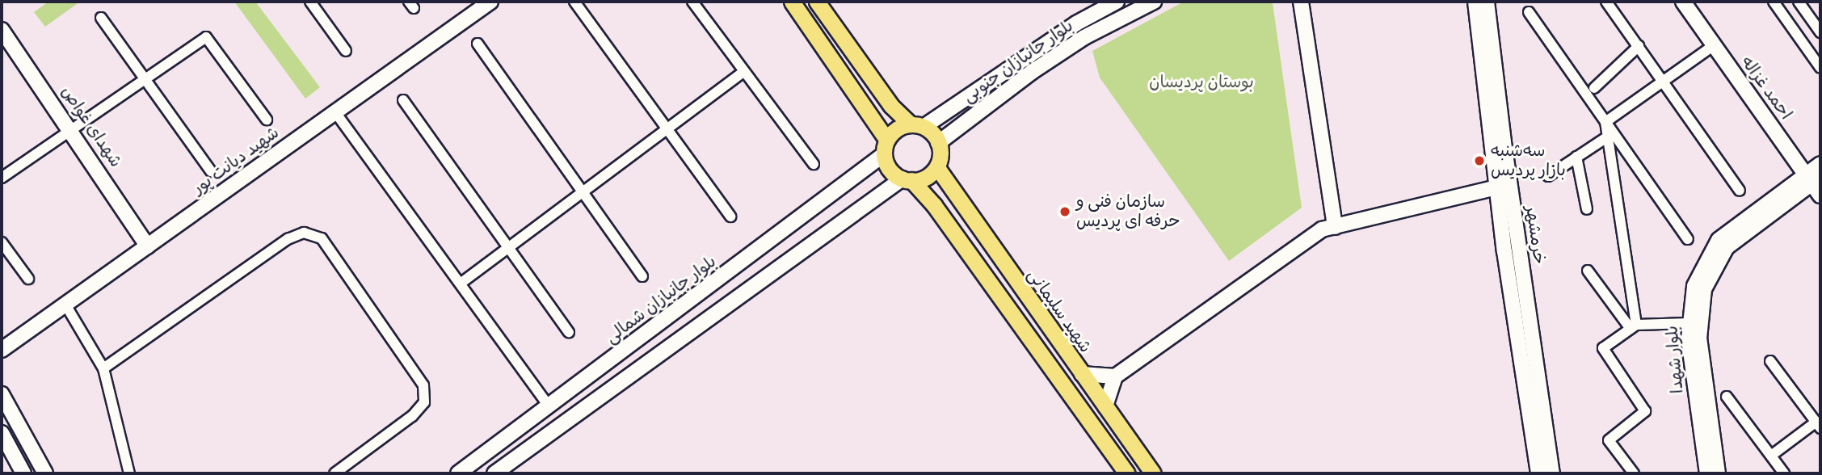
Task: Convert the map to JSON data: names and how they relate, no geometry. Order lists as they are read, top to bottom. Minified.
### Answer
{"streets":{"main road":["بلوار جانبازان جنوبی","احمد غزاله","شهدای غواص","شهید دیانت پور","خرمشهر","بلوار جانبازان شمالی","شهید سلیمانی","بلوار شهدا"]},"crossings":[["بلوار جانبازان جنوبی","بلوار جانبازان شمالی"],["بلوار جانبازان جنوبی","شهید سلیمانی"],["احمد غزاله","بلوار شهدا"],["شهدای غواص","شهید دیانت پور"],["بلوار جانبازان شمالی","شهید سلیمانی"]],"parks":["بوستان پردیسان"],"places":["سه‌شنبه بازار پردیس","سازمان فنی و حرفه ای پردیس"]}
